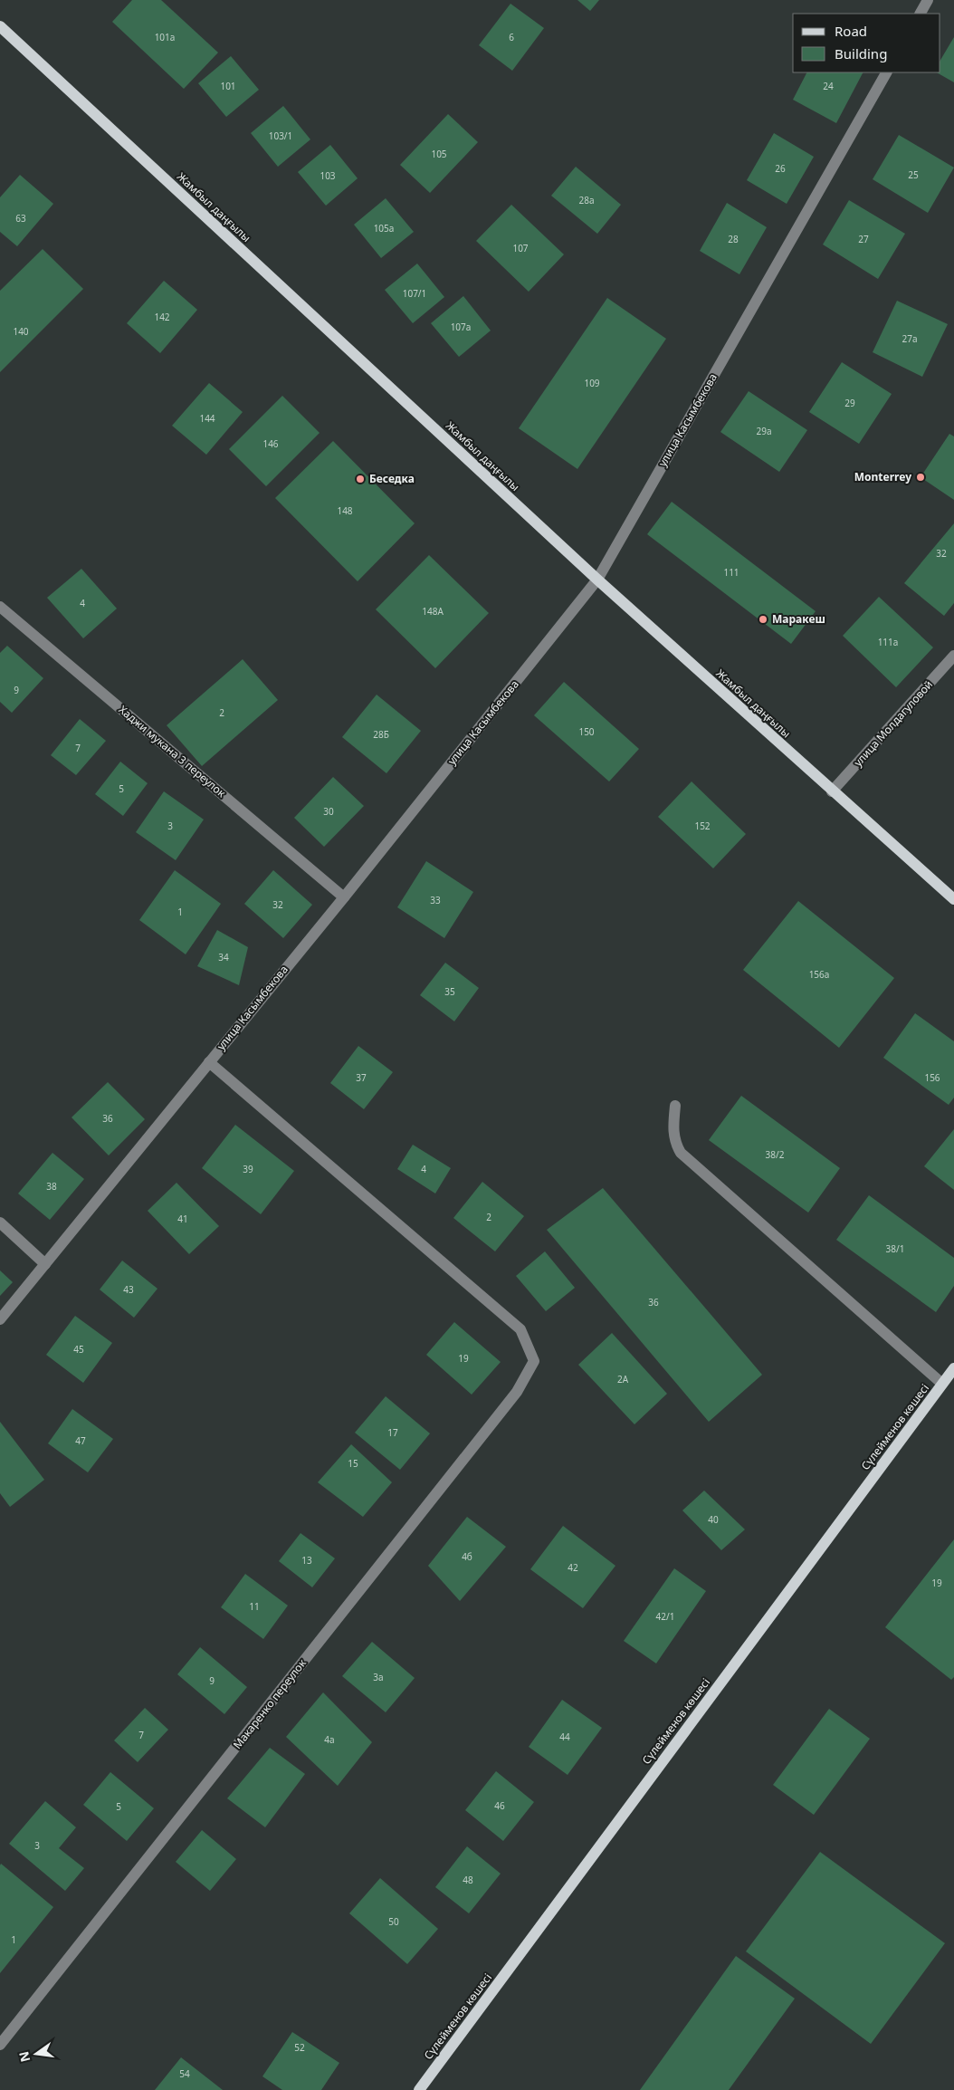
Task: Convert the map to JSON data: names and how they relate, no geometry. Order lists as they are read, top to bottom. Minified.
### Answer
{"streets":{"main road":["Жамбыл даңғылы","Сүлейменов көшесі"],"street":["улица Касымбекова","улица Молдагуловой","Хаджи мукана 3 переулок","Макаренко переулок"]},"crossings":[["Жамбыл даңғылы","улица Касымбекова"],["Жамбыл даңғылы","улица Молдагуловой"],["улица Касымбекова","Хаджи мукана 3 переулок"],["улица Касымбекова","Макаренко переулок"]],"places":["Monterrey","Беседка","Маракеш"],"house_numbers":["101а","6","101","24","103/1","105","26","25","103","28а","63","105а","28","27","107","107/1","142","107а","140","27а","109","29","144","29а","146","148","32","111","4","148А","111а","9","2","150","28Б","7","5","30","3","152","33","32","1","34","156а","35","37","156","36","38/2","39","4","38","2","41","38/1","43","36","45","19","2А","17","47","15","40","4б","13","42","19","11","42/1","3а","9","7","44","4а","46","5","3","48","50","1","52","54"],"legend":["Road","Building"],"north":"left"}
